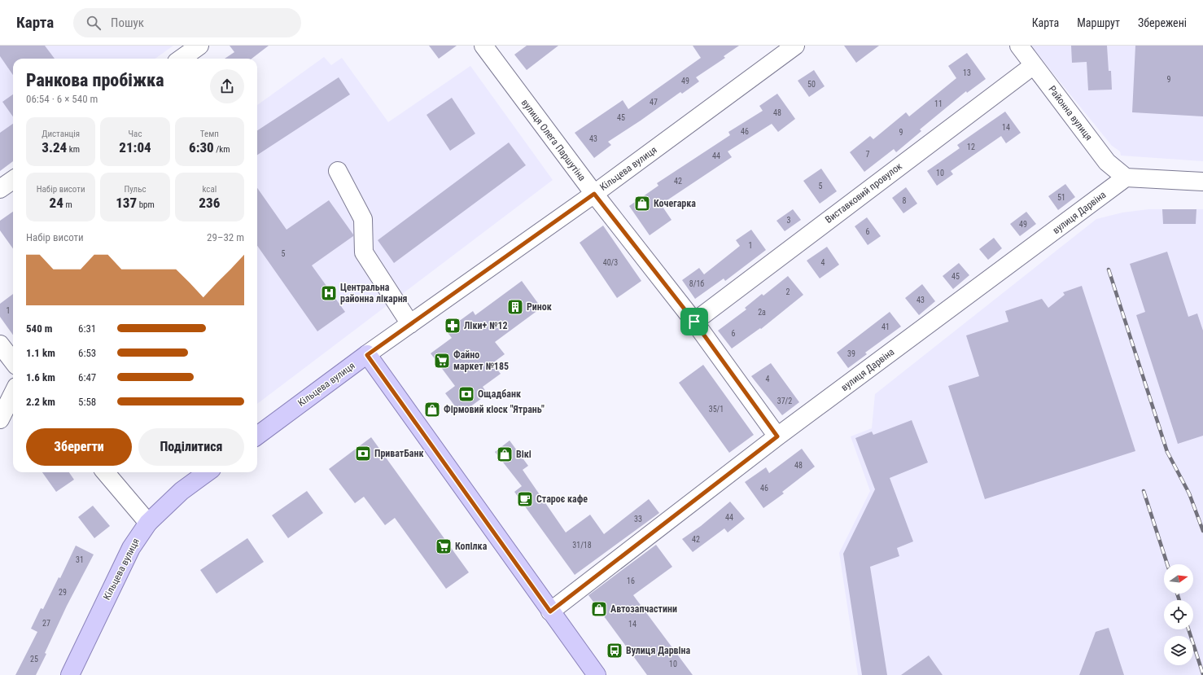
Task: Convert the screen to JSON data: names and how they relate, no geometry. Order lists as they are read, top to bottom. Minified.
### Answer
{"streets":{"main road":["Кільцева вулиця"],"street":["Районна вулиця","вулиця Олега Паршутіна","Виставковий провулок","вулиця Дарвіна"]},"crossings":[["Районна вулиця","Виставковий провулок"],["Районна вулиця","вулиця Дарвіна"],["вулиця Олега Паршутіна","Кільцева вулиця"],["вулиця Олега Паршутіна","Виставковий провулок"],["вулиця Олега Паршутіна","вулиця Дарвіна"]],"places":{"shop":["Кочегарка","Фірмовий кіоск \"Ятрань\"","Вікі","Автозапчастини"],"hospital":["Центральна районна лікарня"],"building":["Ринок"],"pharmacy":["Ліки+ №12"],"supermarket":["Файно маркет №185","Копілка"],"bank":["Ощадбанк","ПриватБанк"],"cafe":["Староє кафе"],"bus stop":["Вулиця Дарвіна"]},"house_numbers":["13","9","49","50","47","11","48","45","14","46","9","43","12","7","44","10","42","5","51","8","3","49","6","1","5","40/3","4","45","8/1б","2","43","1","2а","41","6","39","4","37/2","35/1","48","46","44","33","42","31/18","31","16","29","27","14","25","10"],"north":"right","page":{"header":"Карта","search":"Пошук","nav":["Карта","Маршрут","Збережені"],"heading":["Ранкова пробіжка","06:54 · 6 × 540 m"],"stats":[["Дистанція","3.24 km"],["Час","21:04"],["Темп","6:30 /km"],["Набір висоти","24 m"],["Пульс","137 bpm"],["kcal","236"]],"chart":["Набір висоти","29–32 m"],"list":[{"name":"540 m","note":"6:31"},{"name":"1.1 km","note":"6:53"},{"name":"1.6 km","note":"6:47"},{"name":"2.2 km","note":"5:58"}],"buttons":["Зберегти","Поділитися"]}}
